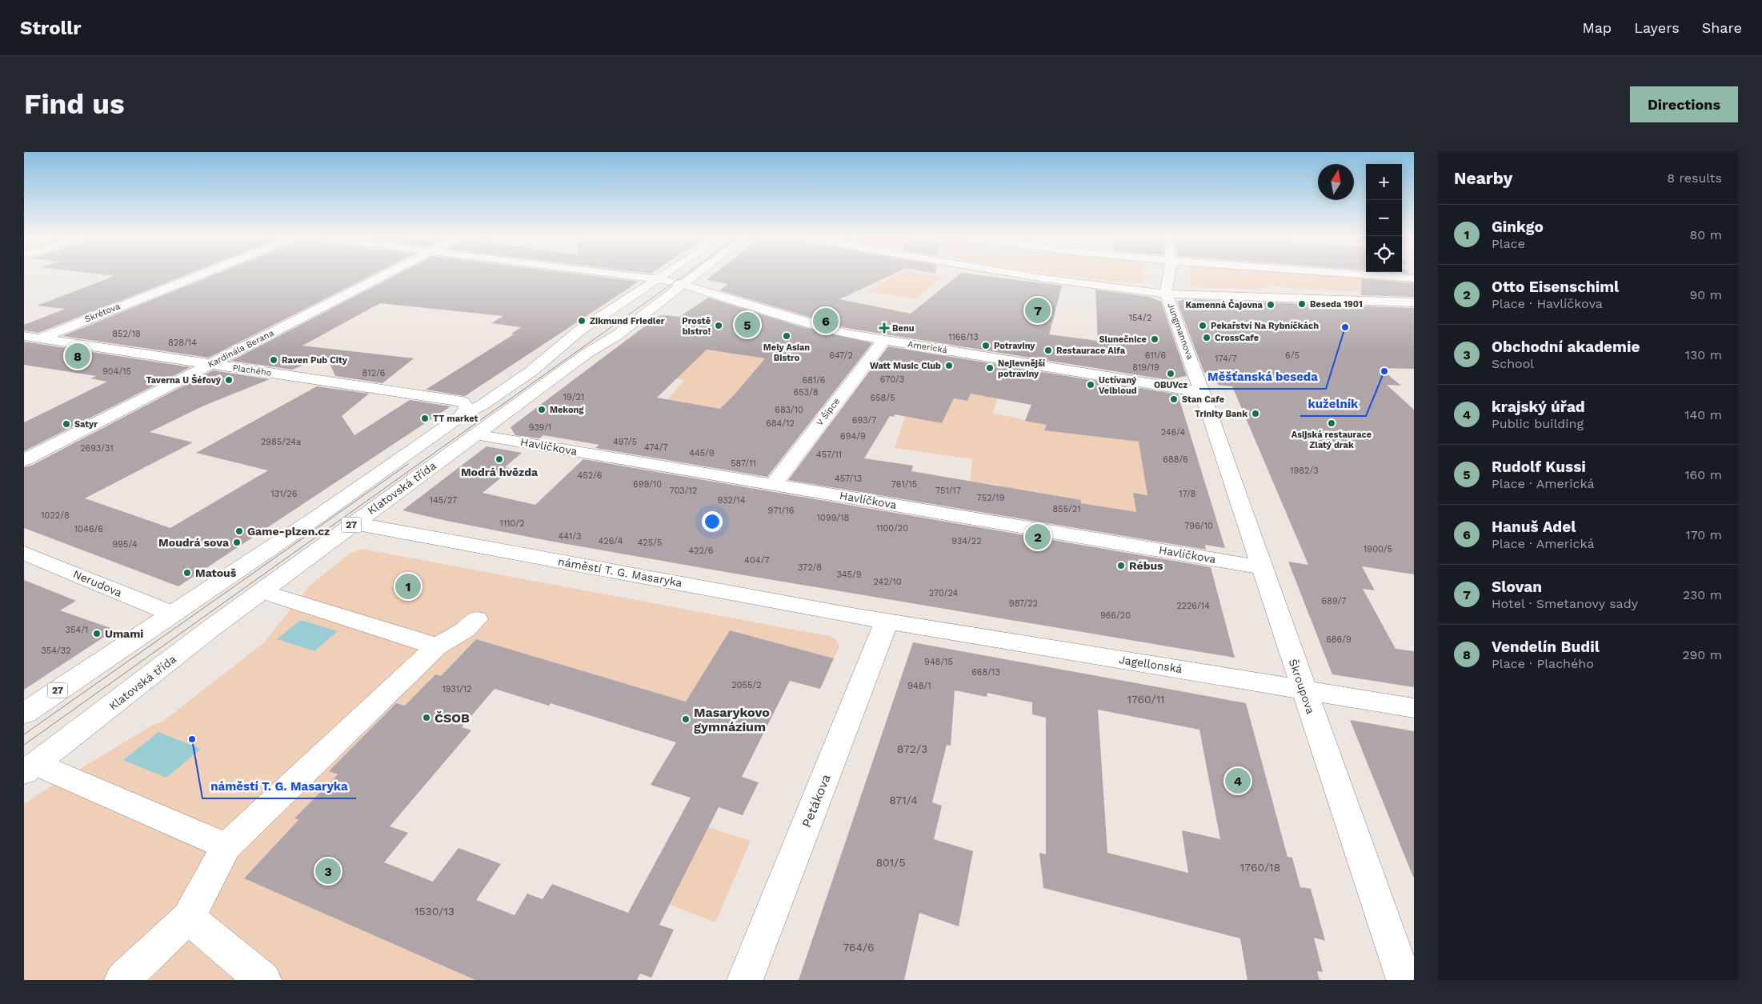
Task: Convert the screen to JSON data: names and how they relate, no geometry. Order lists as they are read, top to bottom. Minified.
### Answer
{"streets":{"street":["Skrétova","Jungmannova","Americká","Kardinála Berana","Plachého","V Šipce","Havlíčkova","Klatovská třída","27","náměstí T. G. Masaryka","Nerudova","Jagellonská","Škroupova","Petákova"]},"crossings":[["Skrétova","Plachého"],["Jungmannova","Americká"],["Jungmannova","Škroupova"],["Americká","V Šipce"],["Americká","Klatovská třída"],["Americká","27"],["Americká","Škroupova"],["Kardinála Berana","Plachého"],["Plachého","27"],["V Šipce","Havlíčkova"],["Havlíčkova","Klatovská třída"],["Havlíčkova","Škroupova"],["Klatovská třída","náměstí T. G. Masaryka"],["27","Nerudova"],["náměstí T. G. Masaryka","Jagellonská"],["náměstí T. G. Masaryka","Petákova"],["Jagellonská","Škroupova"],["Jagellonská","Petákova"]],"places":{"other":["Beseda 1901","Kamenná Čajovna","Zikmund Friedler","Prostě bistro!","Pekařství Na Rybníčkách","Měšťanská beseda","Mely Asian Bistro","CrossCafe","Slunečnice","Potraviny","Restaurace Alfa","Raven Pub City","Watt Music Club","Nejlevnější potraviny","kuželník","OBUVcz","Taverna U Šéfový","Uctívaný Velbloud","Stan Cafe","Mekong","Trinity Bank","TT market","Asijská restaurace Zlatý drak","Satyr","Modrá hvězda","Game-plzen.cz","Moudrá sova","Rébus","Matouš","Umami","ČSOB","Masarykovo gymnázium","náměstí T. G. Masaryka"],"health":["Benu"]},"house_numbers":["154/2","852/18","1166/13","828/14","647/2","611/6","6/5","174/7","819/19","904/15","812/6","670/3","681/6","653/8","19/21","658/5","683/10","693/7","684/12","939/1","246/4","694/9","2985/24a","497/5","474/7","2693/31","445/9","457/11","688/6","587/11","1982/3","452/6","457/13","699/10","761/15","703/12","751/17","131/26","17/8","752/19","145/27","932/14","855/21","971/16","1022/8","1099/18","1110/2","796/10","1100/20","1046/6","441/3","426/4","934/22","425/5","995/4","1900/5","422/6","404/7","372/8","345/9","242/10","270/24","689/7","987/22","2226/14","966/20","354/1","686/9","354/32","948/15","668/13","2055/2","948/1","1931/12","1760/11","872/3","871/4","801/5","1760/18","1530/13","764/6"],"north":"top","page":{"header":"Strollr","nav":["Map","Layers","Share"],"buttons":"Directions","title":"Find us","heading":["Nearby","8 results"],"map_buttons":["+","−"],"list":[{"mark":"1","name":"Ginkgo","note":"Place","value":"80 m"},{"mark":"2","name":"Otto Eisenschiml","note":"Place · Havlíčkova","value":"90 m"},{"mark":"3","name":"Obchodní akademie","note":"School","value":"130 m"},{"mark":"4","name":"krajský úřad","note":"Public building","value":"140 m"},{"mark":"5","name":"Rudolf Kussi","note":"Place · Americká","value":"160 m"},{"mark":"6","name":"Hanuš Adel","note":"Place · Americká","value":"170 m"},{"mark":"7","name":"Slovan","note":"Hotel · Smetanovy sady","value":"230 m"},{"mark":"8","name":"Vendelín Budil","note":"Place · Plachého","value":"290 m"}],"pins":["7","6","5","8","2","1","4","3"]}}
